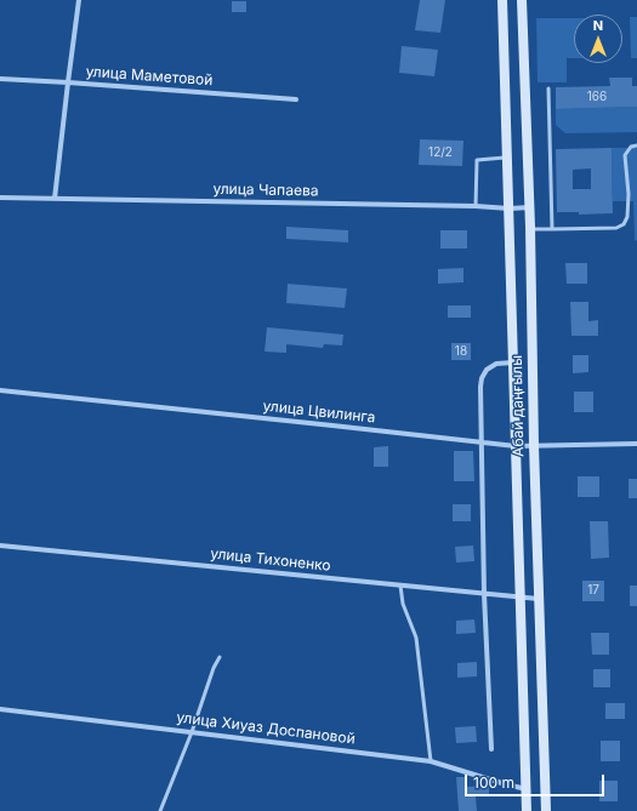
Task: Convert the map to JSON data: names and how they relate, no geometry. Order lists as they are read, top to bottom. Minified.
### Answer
{"streets":{"street":["улица Маметовой","улица Чапаева","Абай даңғылы","улица Цвилинга","улица Тихоненко","улица Хиуаз Доспановой"]},"crossings":[["улица Чапаева","Абай даңғылы"],["Абай даңғылы","улица Цвилинга"],["Абай даңғылы","улица Тихоненко"],["Абай даңғылы","улица Хиуаз Доспановой"]],"house_numbers":["166","12/2","18","17"],"scale_bar":"100 m","north":"top"}
